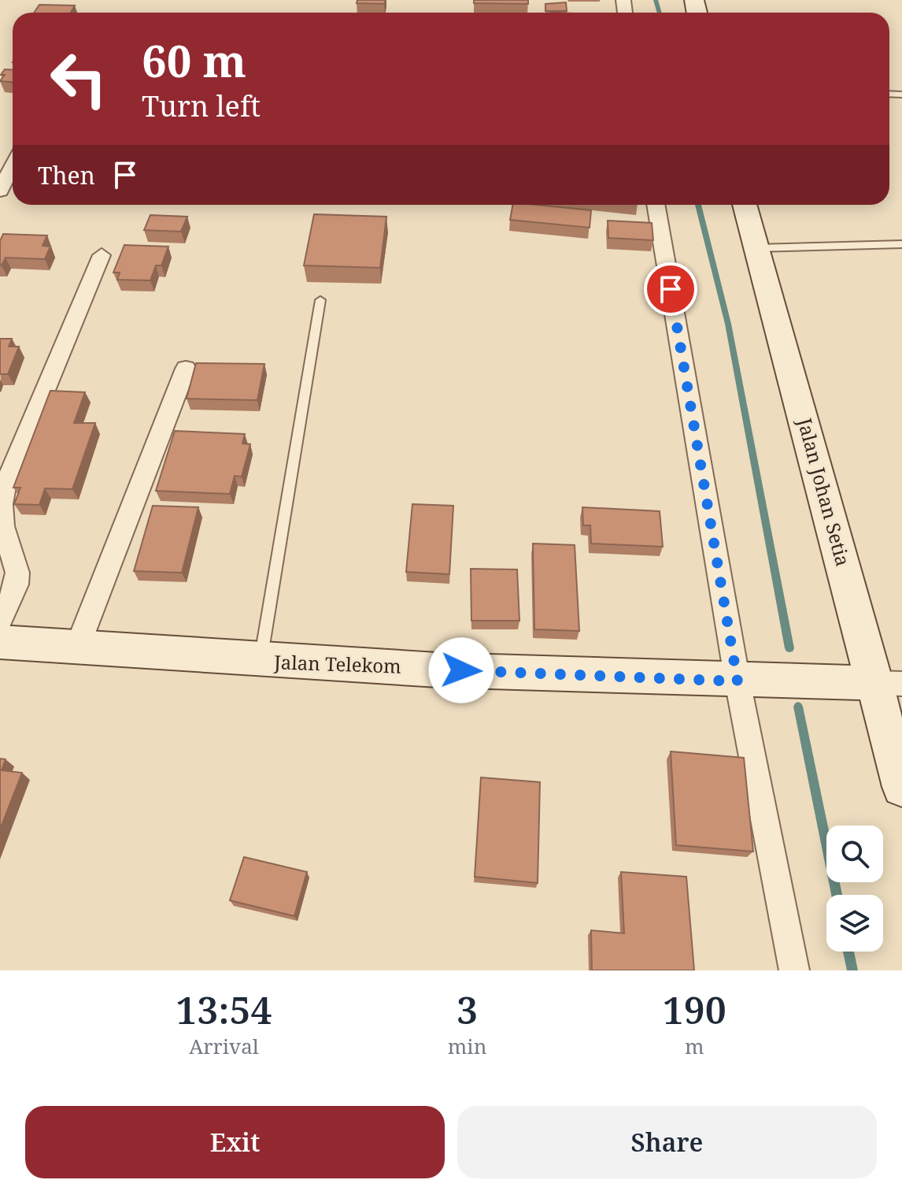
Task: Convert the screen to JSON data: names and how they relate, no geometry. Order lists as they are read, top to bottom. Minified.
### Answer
{"streets":{"main road":["Jalan Johan Setia","Jalan Telekom"]},"crossings":[["Jalan Johan Setia","Jalan Telekom"]],"page":{"turn":["60 m","Turn left"],"then":"Then","eta":["13:54","Arrival","3","min","190","m"],"buttons":["Exit","Share"]}}
